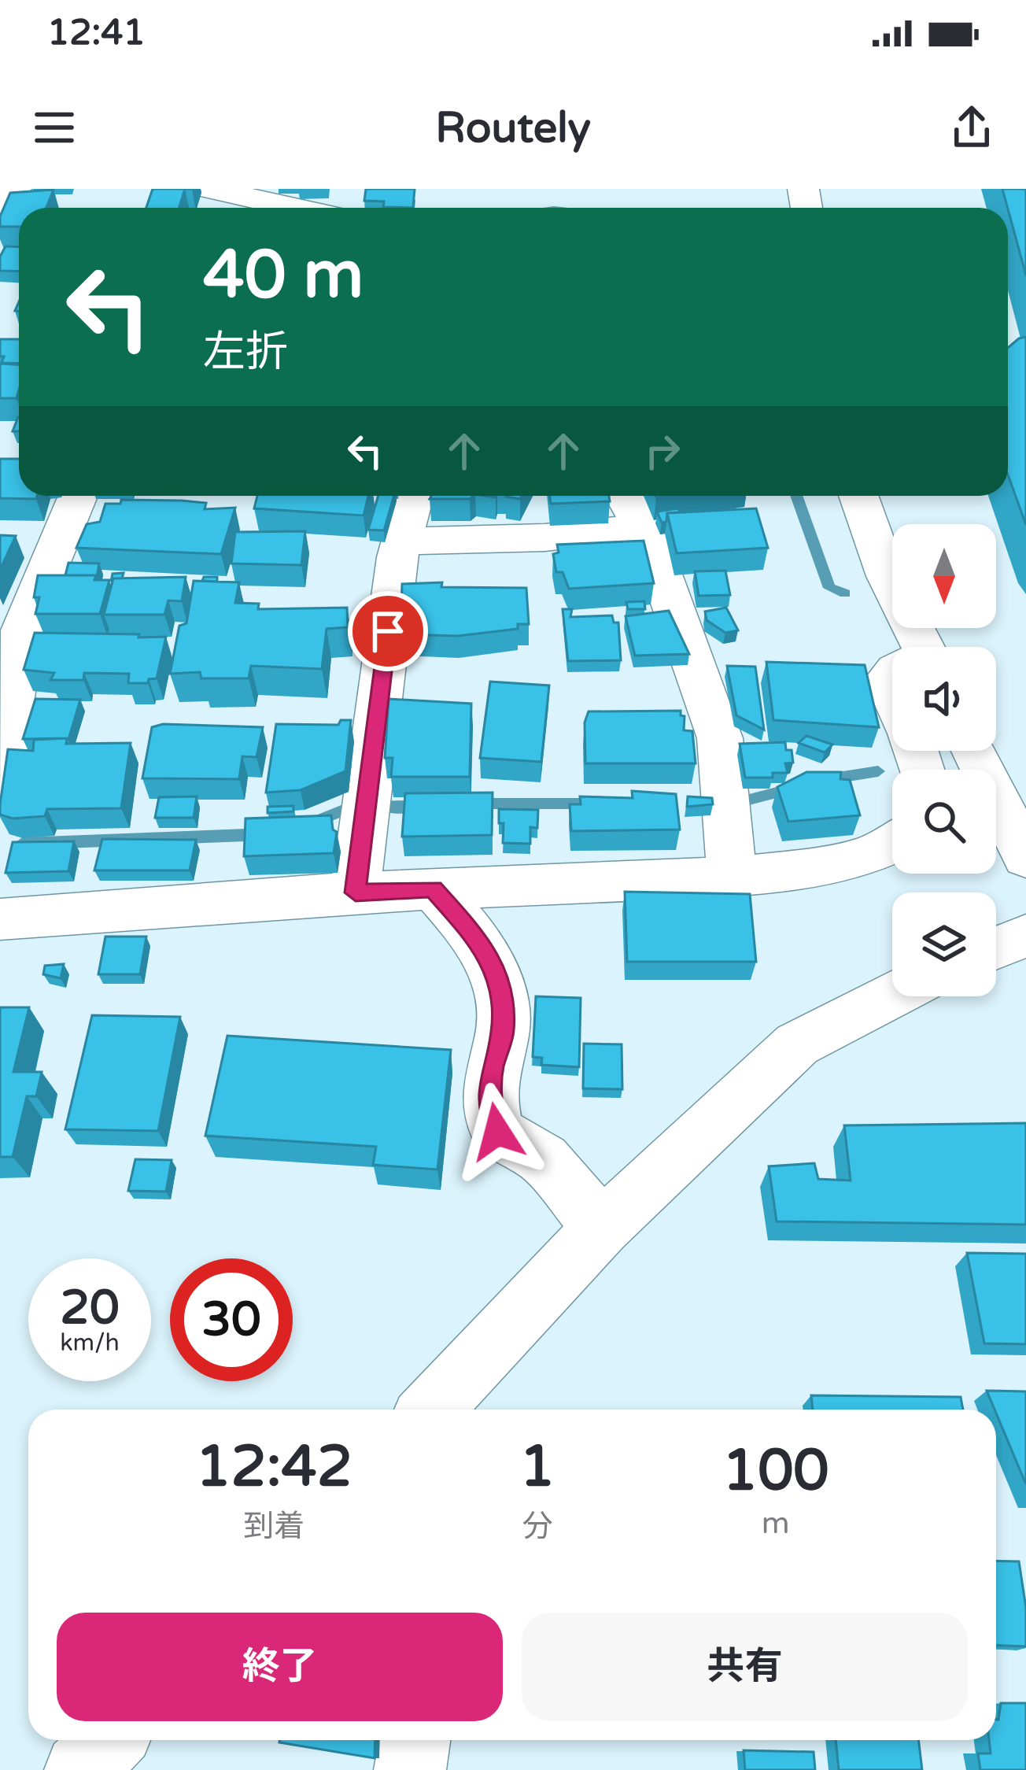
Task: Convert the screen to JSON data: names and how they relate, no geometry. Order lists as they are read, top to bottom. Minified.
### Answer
{"north":"bottom","page":{"status":"12:41","header":"Routely","turn":["40 m","左折"],"speed":"20 km/h","limit":"30","eta":["12:42","到着","1","分","100","m"],"buttons":["終了","共有"]}}
